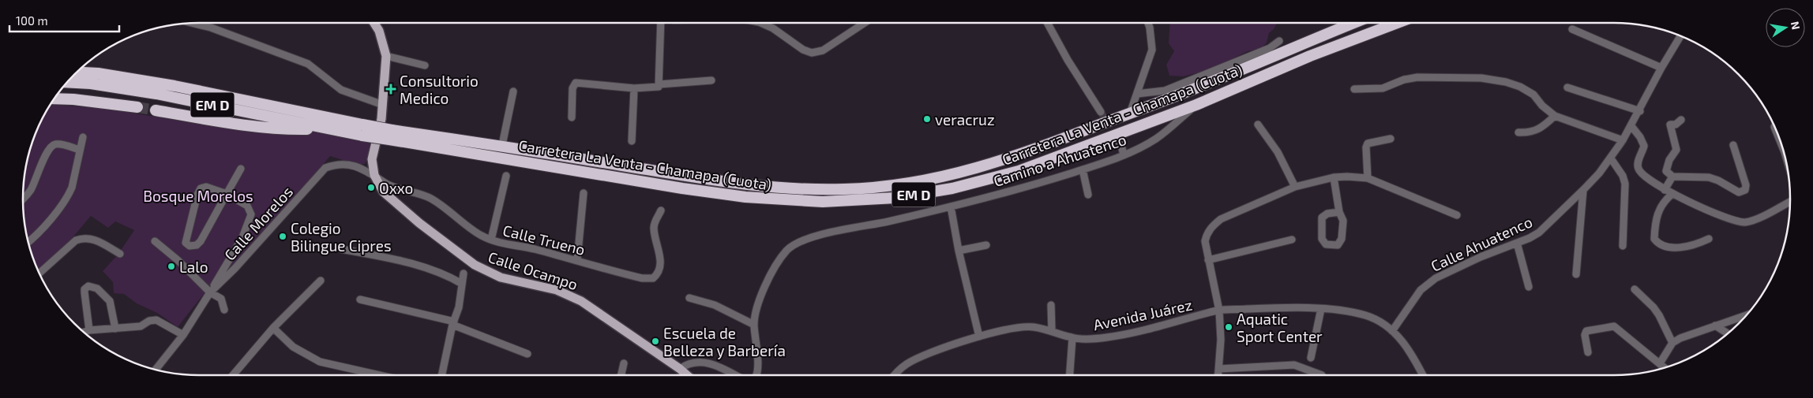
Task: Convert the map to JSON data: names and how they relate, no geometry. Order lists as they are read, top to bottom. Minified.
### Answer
{"streets":{"highway":["EM D","Carretera La Venta - Chamapa (Cuota)"],"main road":["Calle Ocampo"],"street":["Camino a Ahuatenco","Calle Morelos","Calle Trueno","Calle Ahuatenco","Avenida Juárez"]},"crossings":[["Carretera La Venta - Chamapa (Cuota)","Camino a Ahuatenco"],["Camino a Ahuatenco","Calle Ocampo"],["Calle Morelos","Calle Trueno"],["Calle Morelos","Calle Ocampo"],["Calle Trueno","Calle Ocampo"],["Calle Ahuatenco","Avenida Juárez"]],"parks":["Bosque Morelos"],"places":{"health":["Consultorio Medico"],"other":["veracruz","Oxxo","Colegio Bilingue Cipres","Lalo","Aquatic Sport Center","Escuela de Belleza y Barbería"]},"scale_bar":"100 m","north":"right"}
